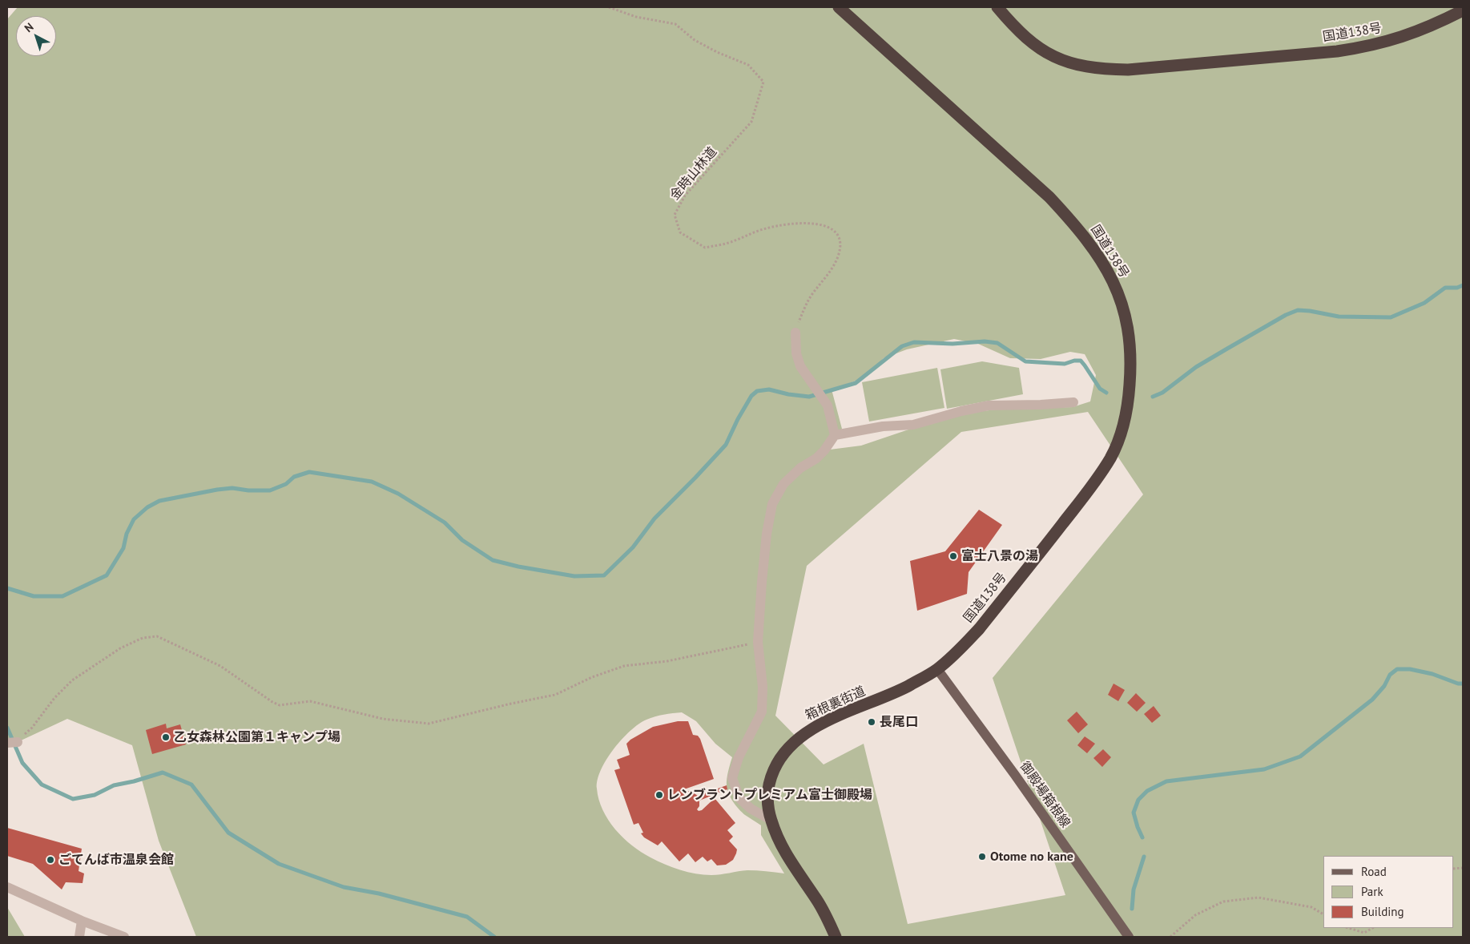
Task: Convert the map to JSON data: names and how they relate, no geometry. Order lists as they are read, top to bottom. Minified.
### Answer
{"streets":{"highway":["国道138号","箱根裏街道"],"main road":["御殿場箱根線"],"path":["金時山林道"]},"crossings":[["国道138号","箱根裏街道"],["国道138号","御殿場箱根線"],["箱根裏街道","御殿場箱根線"]],"places":["富士八景の湯","長尾口","乙女森林公園第１キャンプ場","レンブラントプレミアム富士御殿場","Otome no kane","ごてんば市温泉会館"],"legend":["Road","Park","Building"],"north":"top left"}
